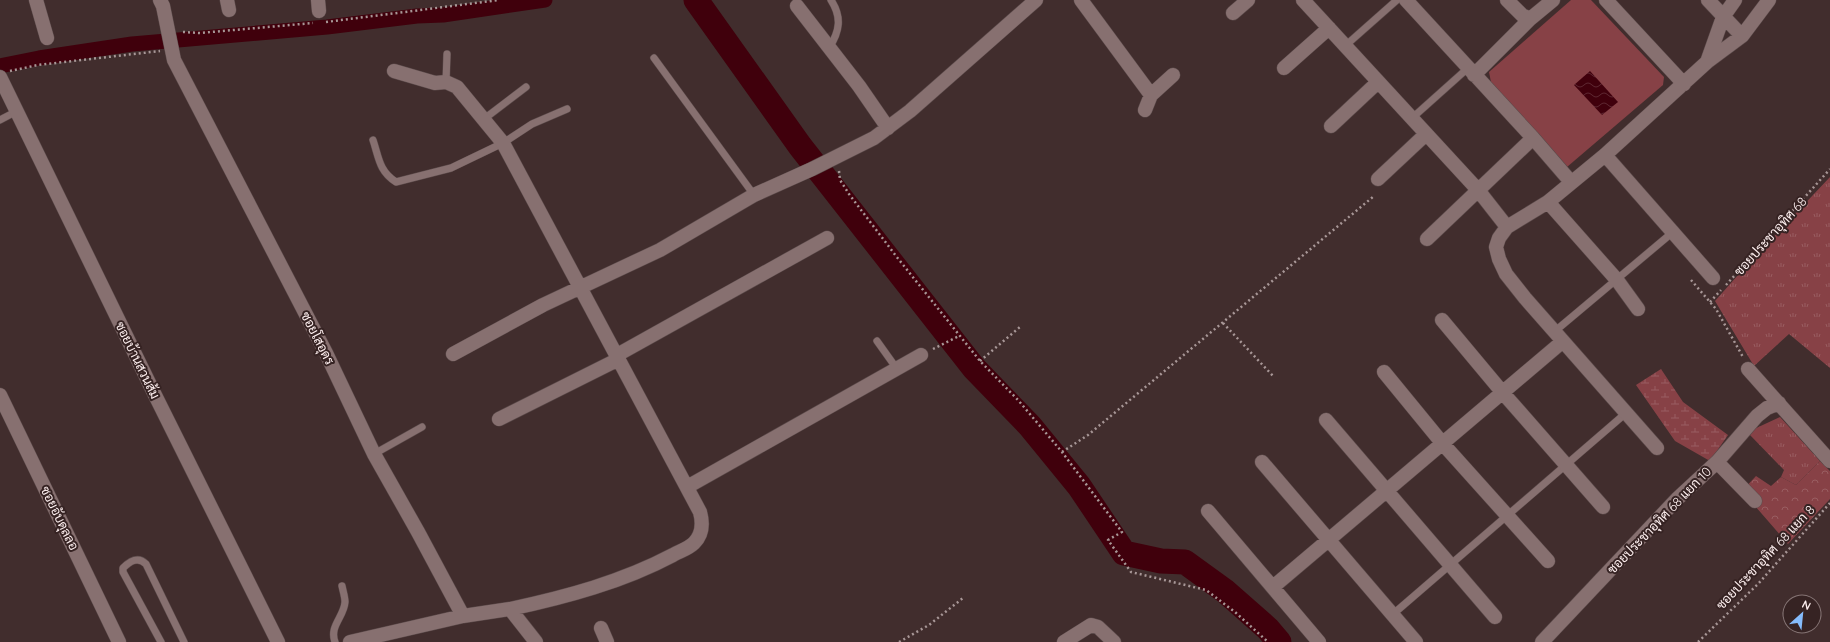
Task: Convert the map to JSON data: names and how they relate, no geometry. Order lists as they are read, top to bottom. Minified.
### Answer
{"streets":{"street":["ซอยโสอุดร","ซอยบ้านสวนส้ม","ซอยอับดุลลอ","ซอยประชาอุทิศ 68 แยก 10"],"path":["ซอยประชาอุทิศ 68","ซอยประชาอุทิศ 68 แยก 8"]},"north":"top right"}
